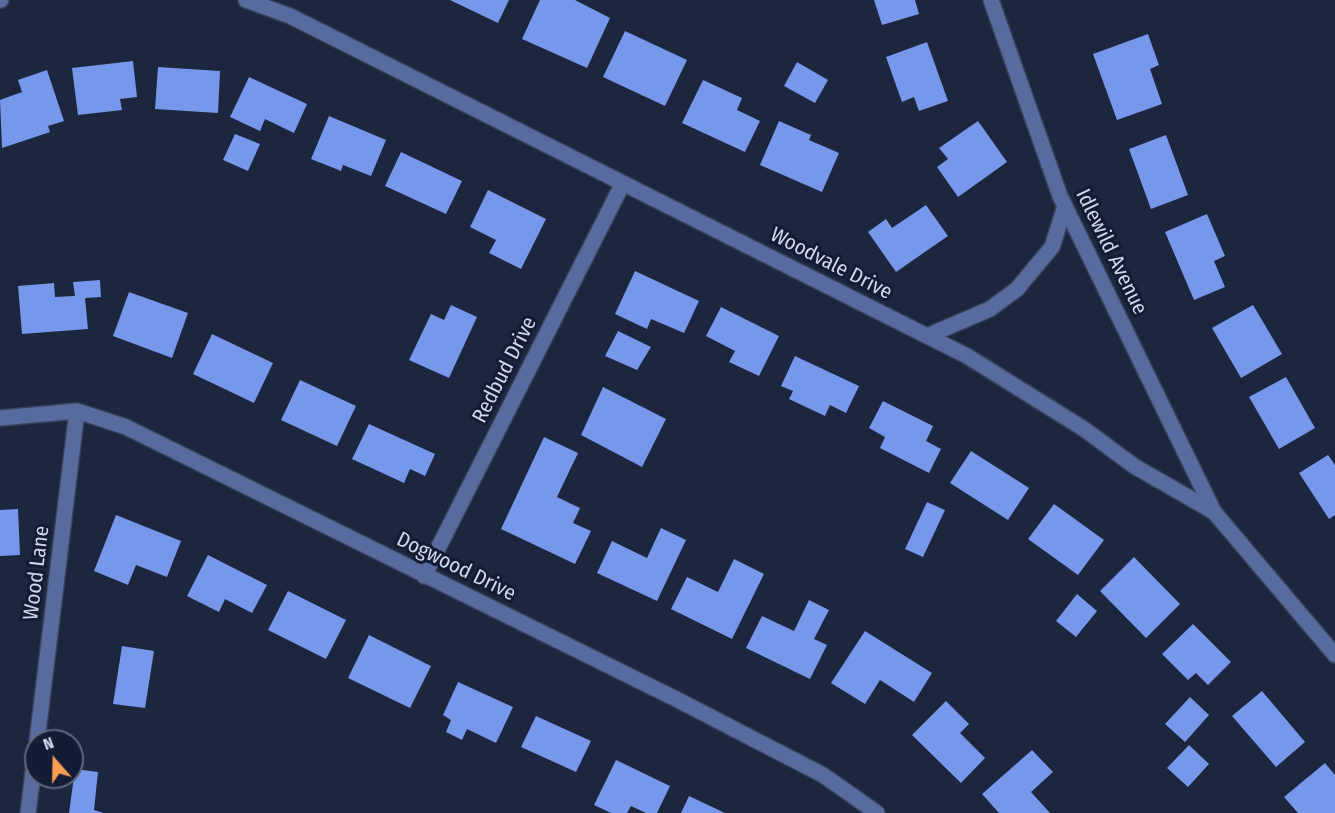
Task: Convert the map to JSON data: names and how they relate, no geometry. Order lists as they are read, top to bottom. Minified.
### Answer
{"streets":{"street":["Idlewild Avenue","Woodvale Drive","Redbud Drive","Dogwood Drive","Wood Lane"]},"crossings":[["Idlewild Avenue","Woodvale Drive"],["Woodvale Drive","Redbud Drive"],["Redbud Drive","Dogwood Drive"],["Dogwood Drive","Wood Lane"]],"north":"top"}
